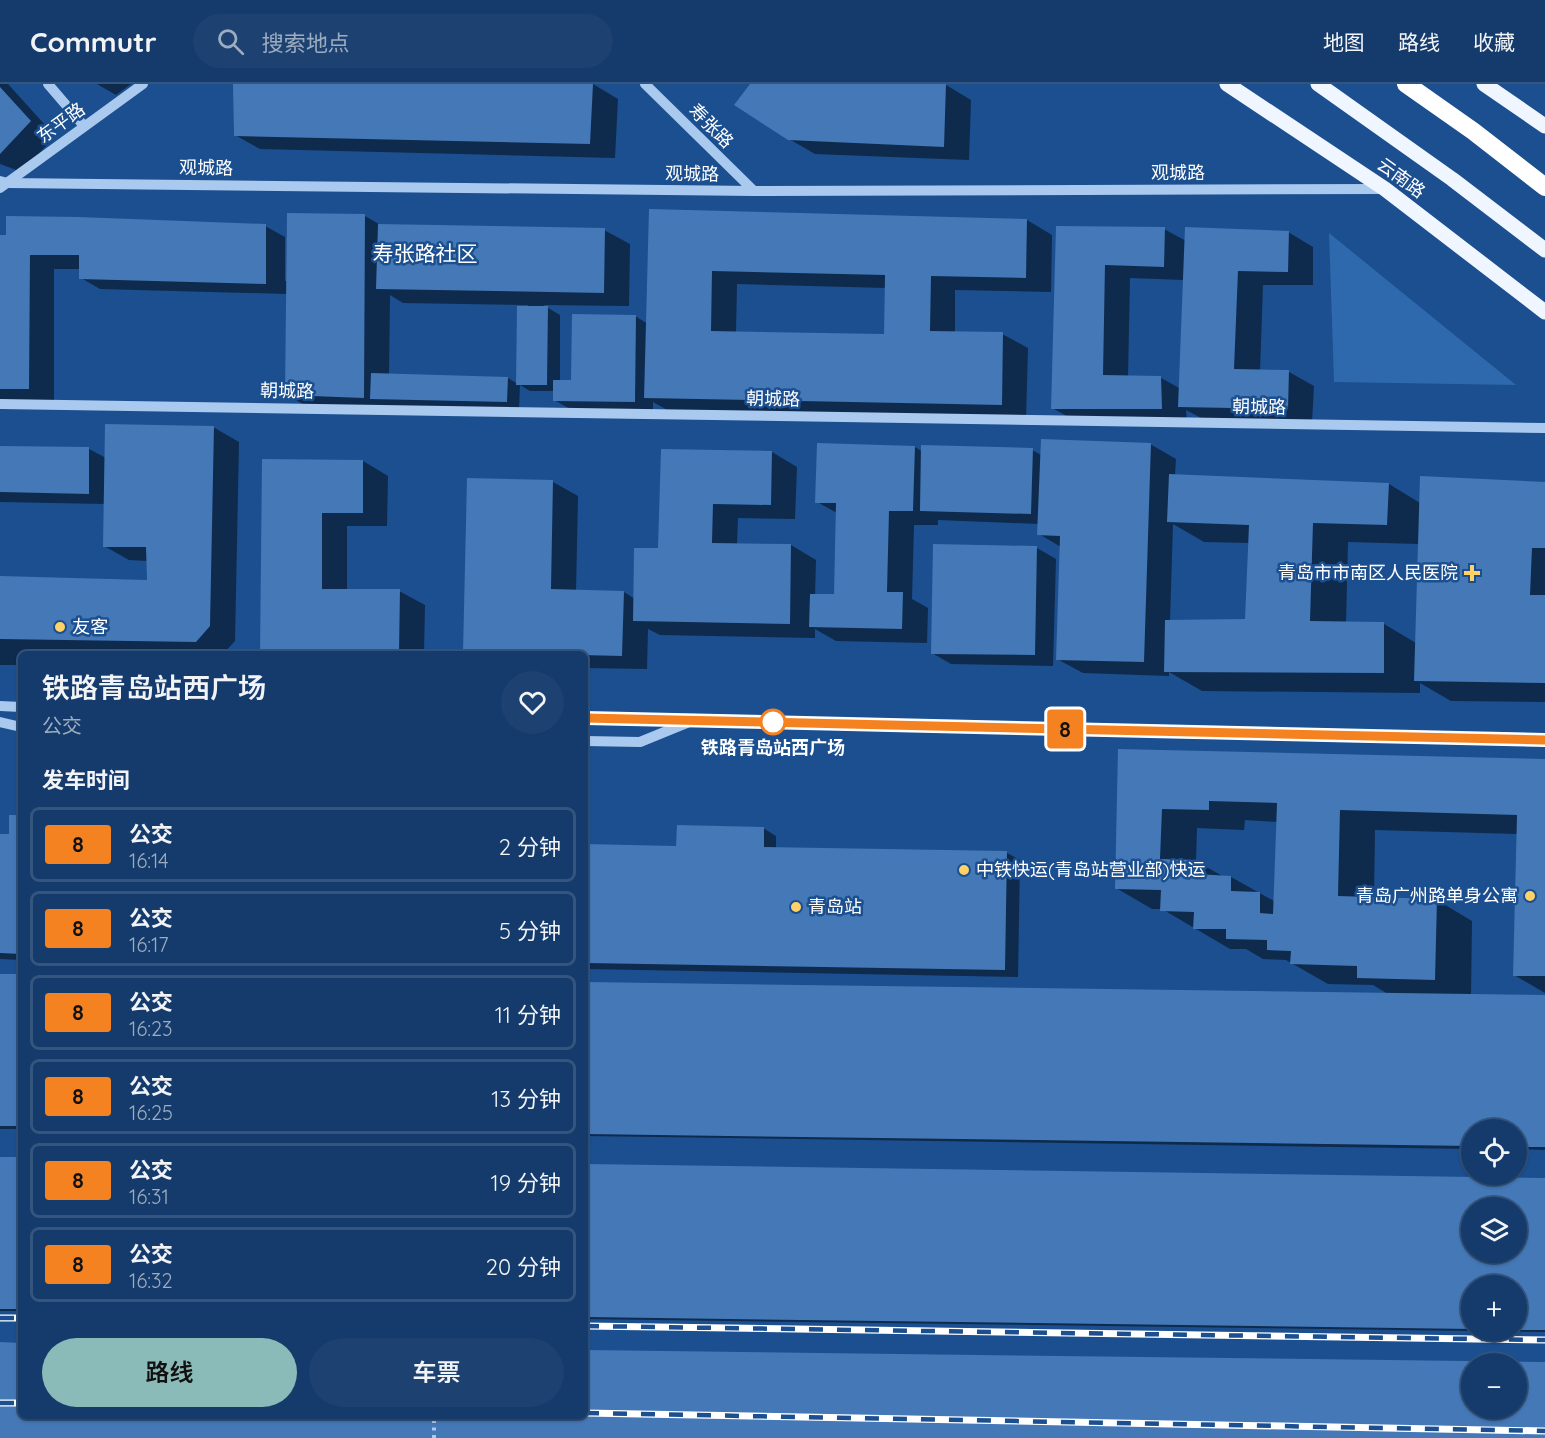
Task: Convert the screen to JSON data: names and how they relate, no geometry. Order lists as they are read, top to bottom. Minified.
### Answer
{"streets":{"main road":["云南路"],"street":["东平路","寿张路","观城路","朝城路"]},"crossings":[["东平路","观城路"],["寿张路","观城路"],["观城路","云南路"]],"districts":["寿张路社区"],"places":{"health":["青岛市市南区人民医院"],"other":["友客","铁路青岛站西广场","中铁快运(青岛站营业部)快运","青岛广州路单身公寓","青岛站"]},"lines":["bus line 8"],"page":{"header":"Commutr","search":"搜索地点","nav":["地图","路线","收藏"],"on_map":"8","heading":[["铁路青岛站西广场","公交"],"发车时间"],"list":[{"mark":"8","name":"公交","note":"16:14","value":"2 分钟"},{"mark":"8","name":"公交","note":"16:17","value":"5 分钟"},{"mark":"8","name":"公交","note":"16:23","value":"11 分钟"},{"mark":"8","name":"公交","note":"16:25","value":"13 分钟"},{"mark":"8","name":"公交","note":"16:31","value":"19 分钟"},{"mark":"8","name":"公交","note":"16:32","value":"20 分钟"}],"map_buttons":["+","−"],"buttons":["路线","车票"]}}
